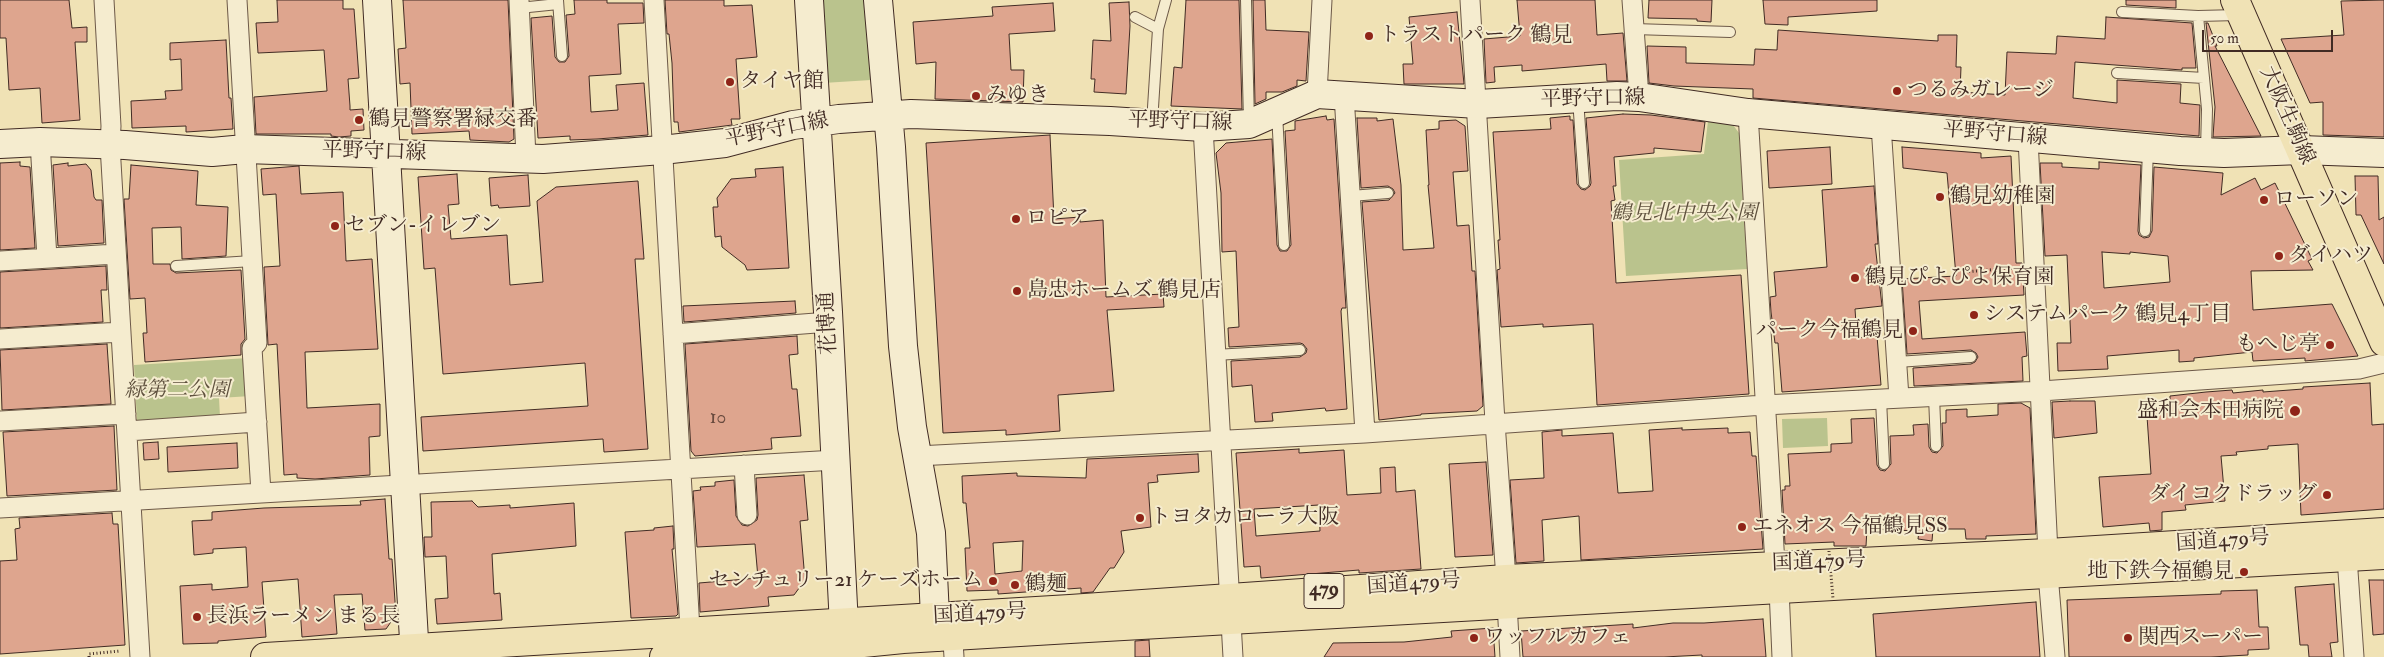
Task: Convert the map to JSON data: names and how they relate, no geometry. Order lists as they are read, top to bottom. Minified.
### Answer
{"streets":{"main road":["平野守口線","大阪生駒線","花博通","国道479号","479"]},"crossings":[["平野守口線","大阪生駒線"],["平野守口線","花博通"],["花博通","国道479号"]],"parks":["鶴見北中央公園","緑第二公園"],"places":["トラストパーク 鶴見","タイヤ館","つるみガレージ","みゆき","鶴見警察署緑交番","鶴見幼稚園","ローソン","ロピア","セブン-イレブン","ダイハツ","鶴見ぴよぴよ保育園","島忠ホームズ 鶴見店","システムパーク 鶴見4丁目","パーク今福鶴見","もへじ亭","盛和会本田病院","ダイコクドラッグ","トヨタカローラ大阪","エネオス 今福鶴見SS","地下鉄今福鶴見","センチュリー21 ケーズホーム","鶴麺","長浜ラーメン まる長","ワッフルカフェ","関西スーパー"],"house_numbers":["10"],"scale_bar":"50 m"}
